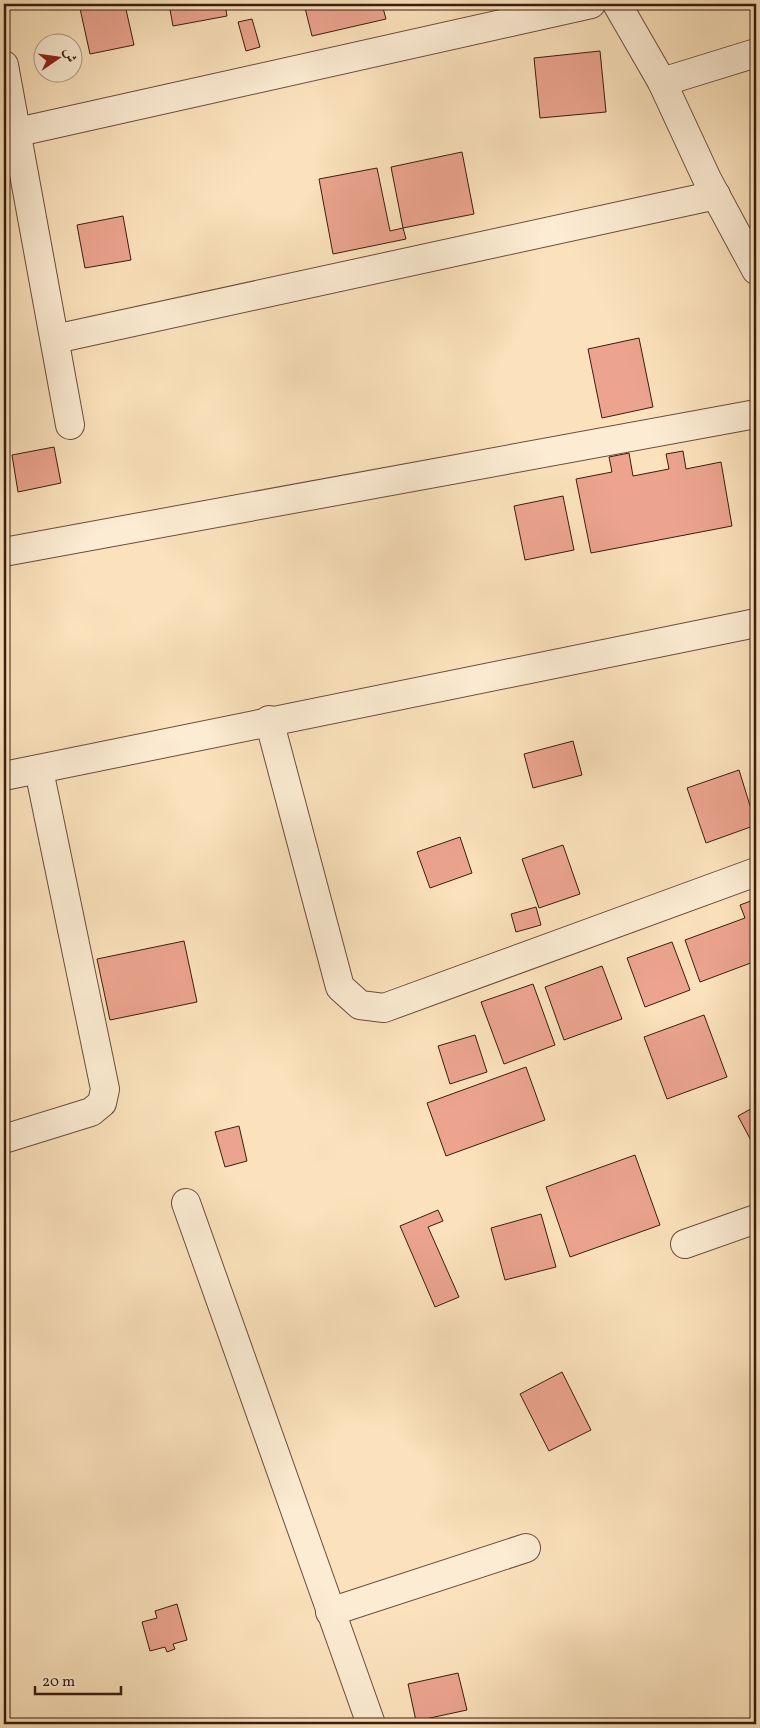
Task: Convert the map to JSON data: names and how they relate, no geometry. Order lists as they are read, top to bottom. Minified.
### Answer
{"scale_bar":"20 m","north":"right"}
